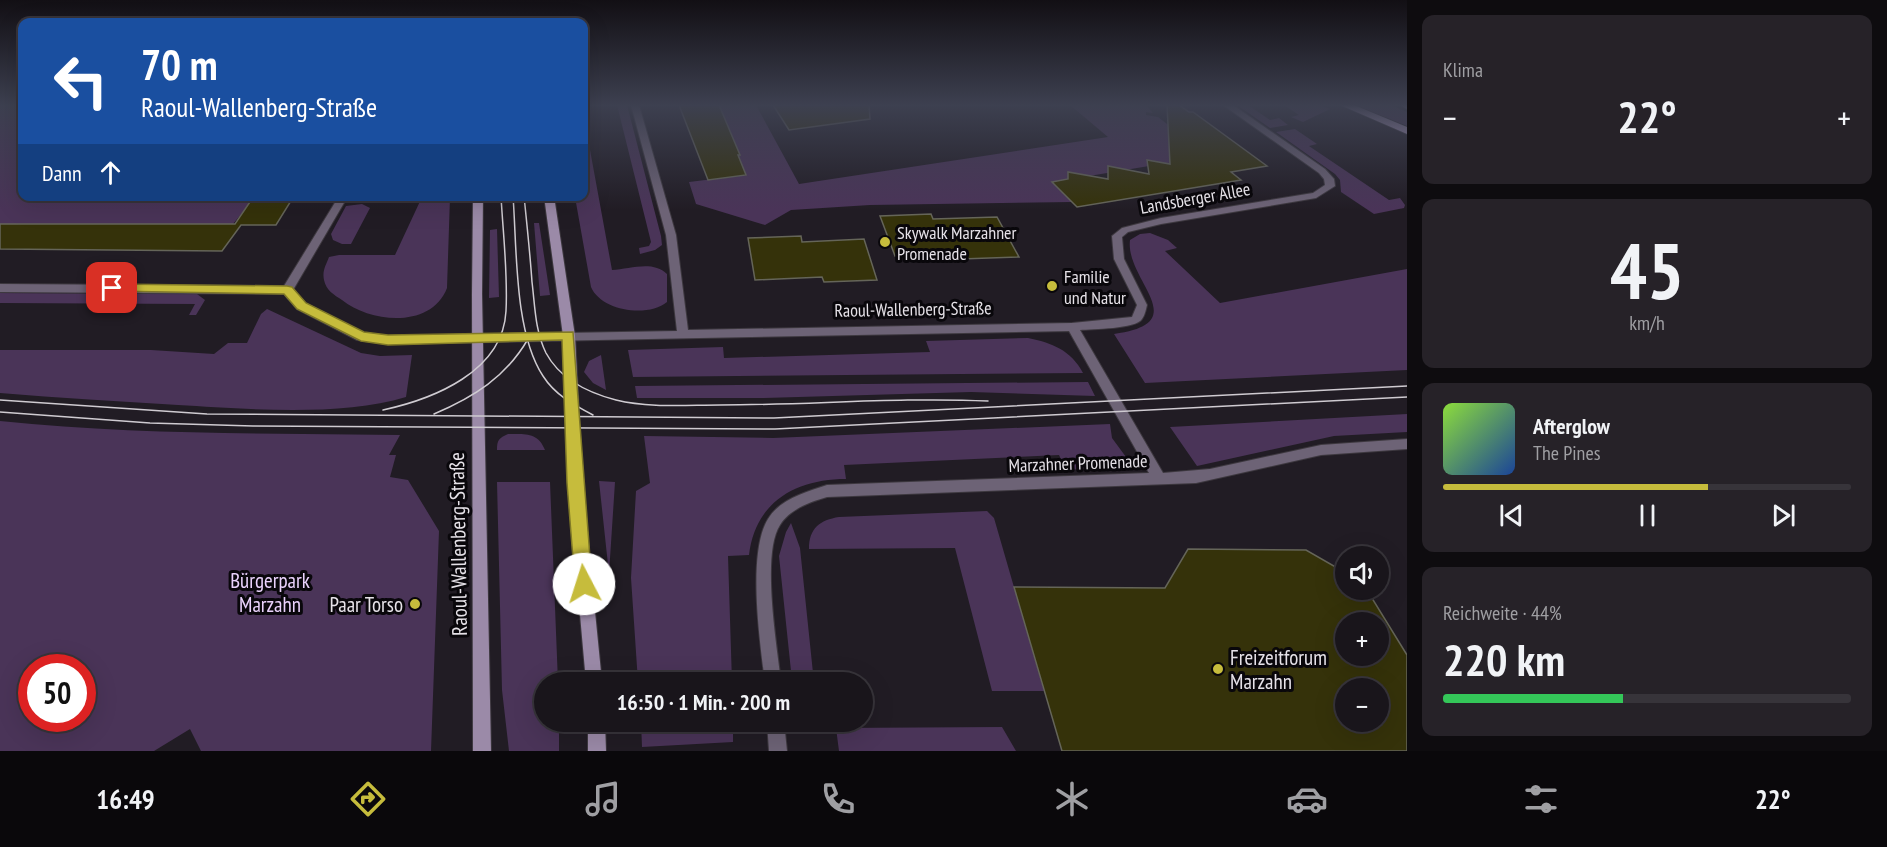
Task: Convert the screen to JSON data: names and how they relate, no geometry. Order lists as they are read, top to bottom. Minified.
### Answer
{"streets":{"main road":["Raoul-Wallenberg-Straße"],"street":["Landsberger Allee","Marzahner Promenade"]},"crossings":[["Landsberger Allee","Raoul-Wallenberg-Straße"]],"parks":["Bürgerpark Marzahn"],"places":["Skywalk Marzahner Promenade","Familie und Natur","Paar Torso","Freizeitforum Marzahn"],"page":{"tile":["Klima",["45","km/h"],["Reichweite · 44%","220 km"]],"turn":["70 m","Raoul-Wallenberg-Straße"],"heat":["−","22°","+"],"then":"Dann","song":["Afterglow","The Pines"],"map_buttons":["+","−"],"limit":"50","trip":"16:50 · 1 Min. · 200 m","tabs":["16:49","22°"]}}
